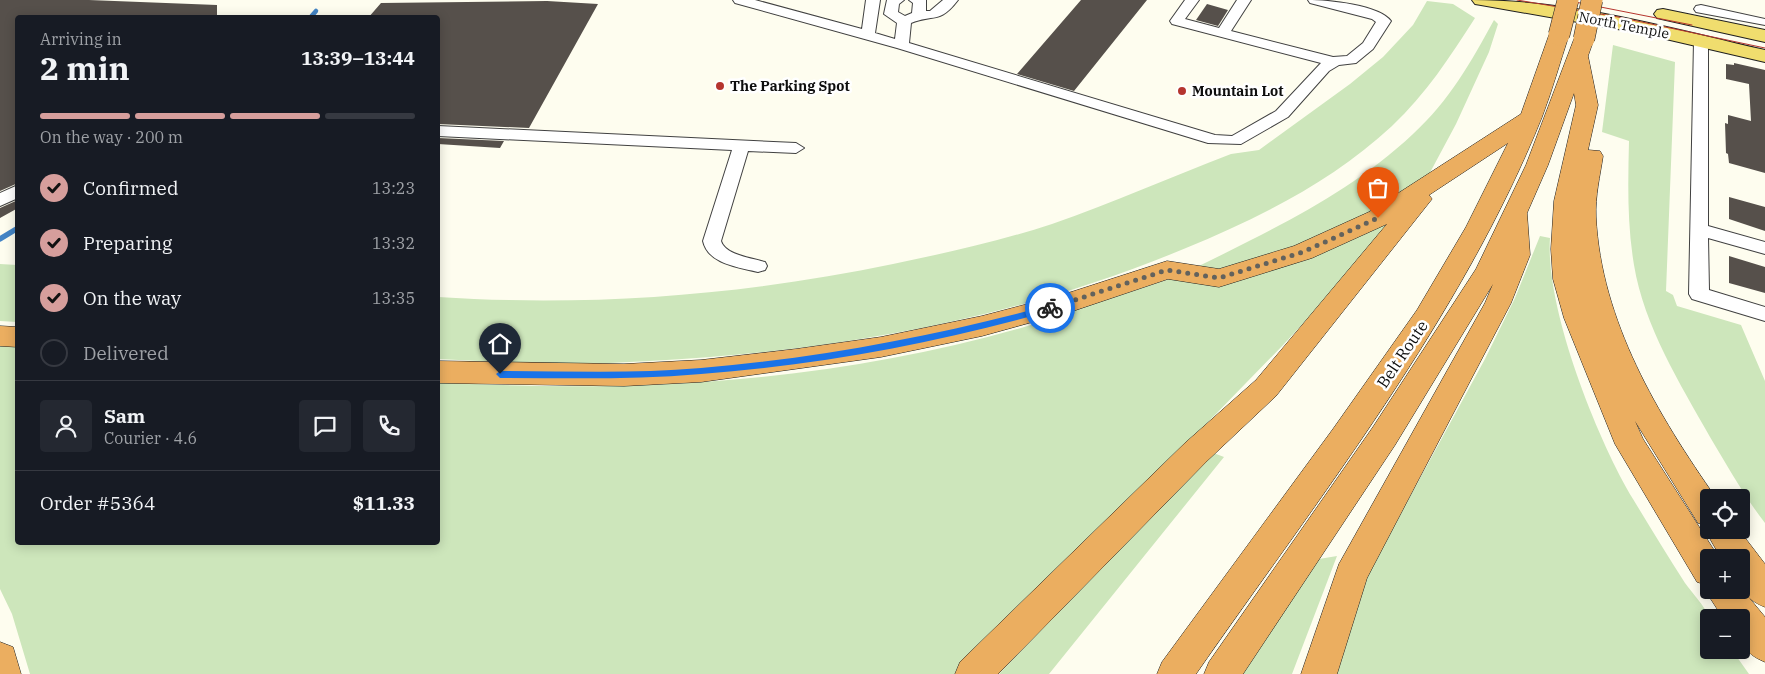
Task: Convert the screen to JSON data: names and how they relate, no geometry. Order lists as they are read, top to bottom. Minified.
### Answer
{"streets":{"highway":["Belt Route"],"main road":["North Temple"]},"crossings":[["North Temple","Belt Route"]],"places":["The Parking Spot","Mountain Lot"],"page":{"heading":["2 min","Arriving in","13:39–13:44"],"panel":["Sam","Courier · 4.6","Order #5364","$11.33"],"bar":"On the way · 200 m","list":[["Confirmed","13:23"],["Preparing","13:32"],["On the way","13:35"],"Delivered"],"map_buttons":["+","−"]}}
